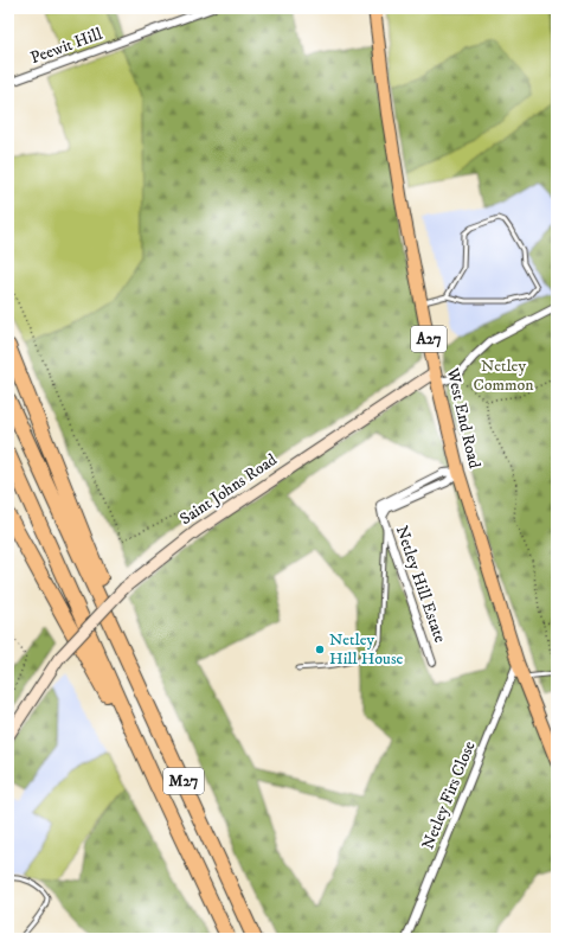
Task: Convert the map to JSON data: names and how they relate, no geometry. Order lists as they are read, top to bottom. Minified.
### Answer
{"streets":{"highway":["M27"],"main road":["A27","West End Road","Saint Johns Road"],"street":["Peewit Hill","Netley Hill Estate","Netley Firs Close"]},"crossings":[["A27","West End Road"],["A27","Netley Firs Close"],["West End Road","Saint Johns Road"],["West End Road","Netley Hill Estate"],["West End Road","Netley Firs Close"]],"parks":["Netley Common"],"places":["Netley Hill House"]}
